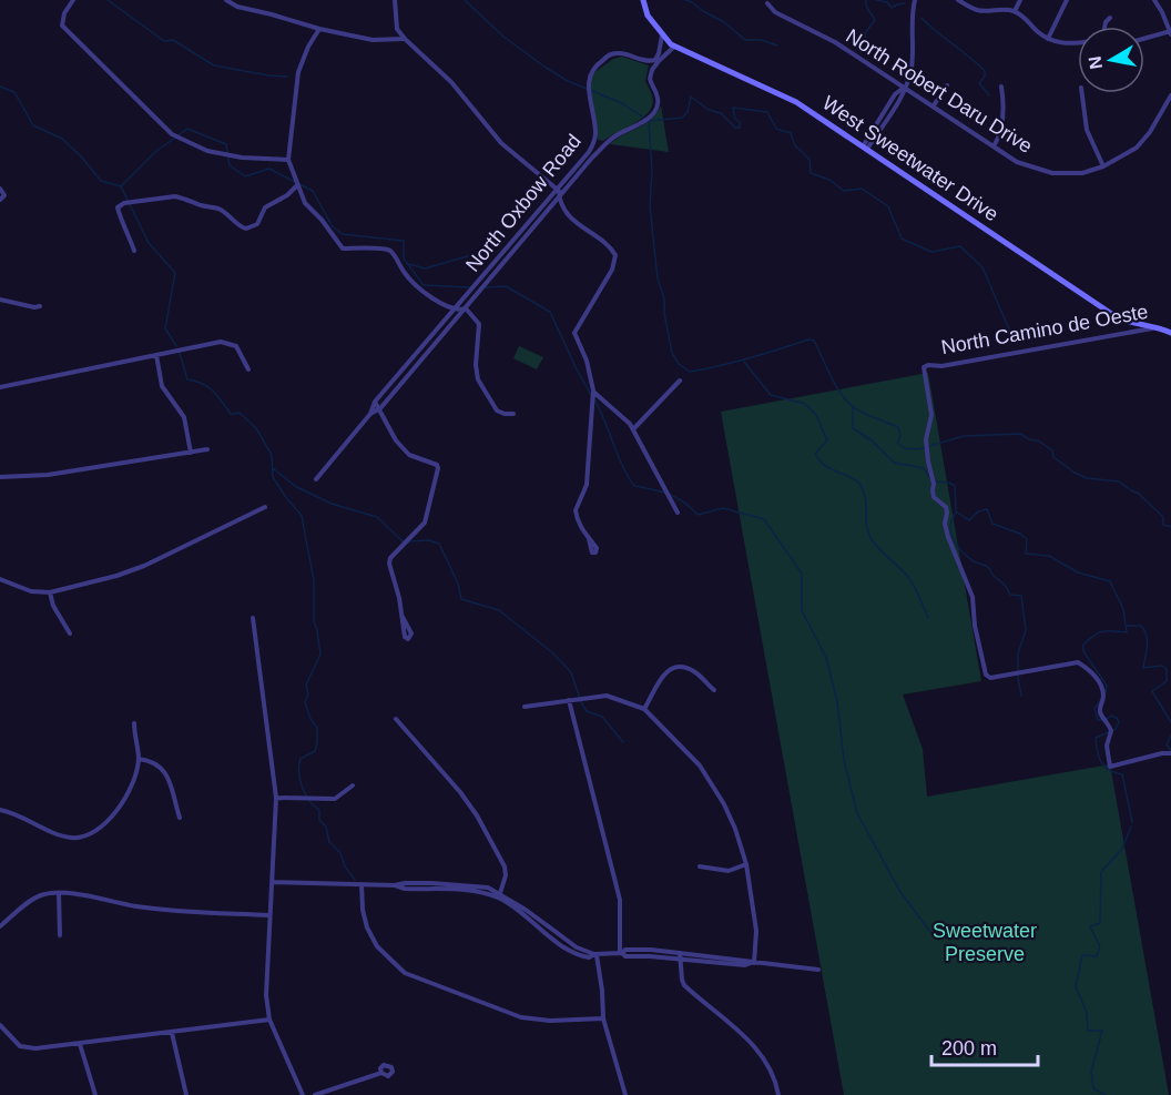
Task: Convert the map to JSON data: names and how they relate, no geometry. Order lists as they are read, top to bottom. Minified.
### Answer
{"streets":{"street":["North Robert Daru Drive","West Sweetwater Drive","North Oxbow Road","North Camino de Oeste"]},"crossings":[["West Sweetwater Drive","North Oxbow Road"],["West Sweetwater Drive","North Camino de Oeste"]],"parks":["Sweetwater Preserve"],"scale_bar":"200 m","north":"left"}
